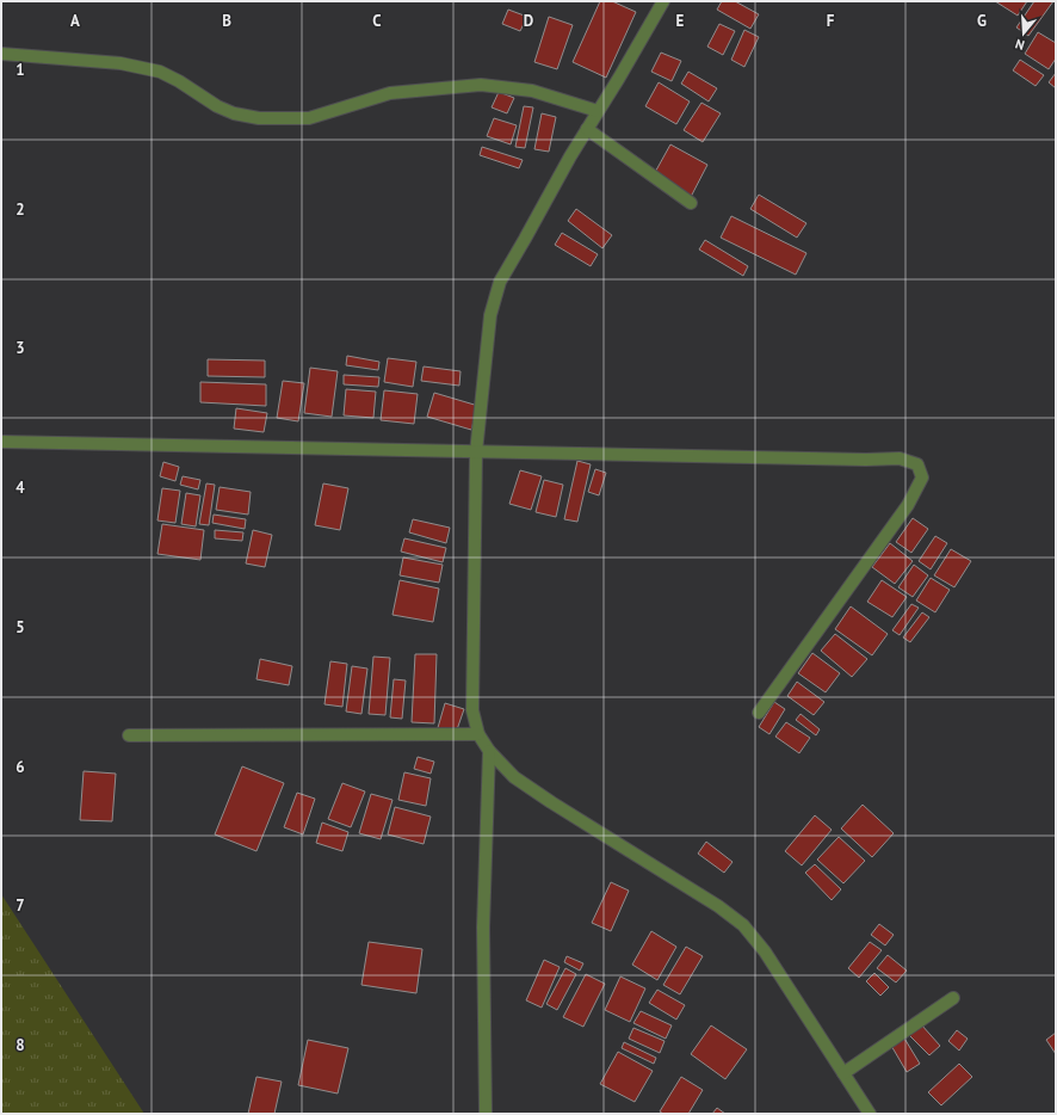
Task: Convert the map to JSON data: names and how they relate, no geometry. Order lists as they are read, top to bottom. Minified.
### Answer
{"north":"bottom","grid":{"columns":["A","B","C","D","E","F","G"],"rows":["1","2","3","4","5","6","7","8"]}}
